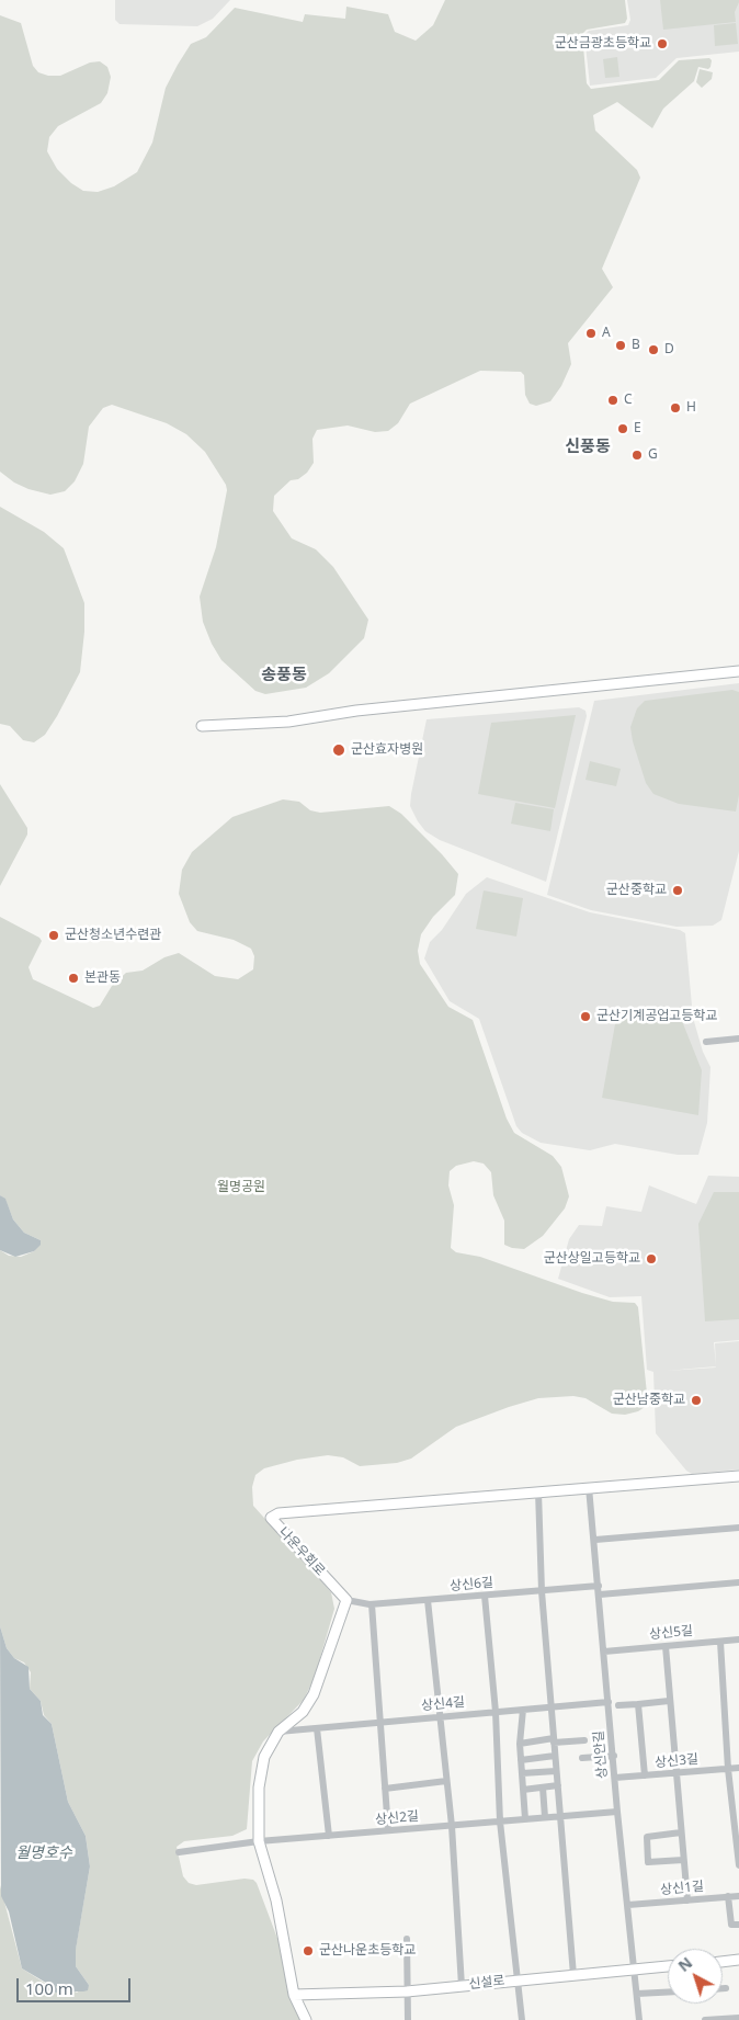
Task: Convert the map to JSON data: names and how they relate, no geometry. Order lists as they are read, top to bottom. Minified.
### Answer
{"streets":{"street":["나운우회로","상신6길","상신5길","상신4길","상신안길","상신3길","상신2길","상신1길","신설로"]},"crossings":[["나운우회로","상신6길"],["나운우회로","상신안길"],["상신6길","상신안길"],["상신5길","상신안길"],["상신4길","상신안길"],["상신안길","상신3길"],["상신안길","상신2길"],["상신안길","상신1길"],["상신안길","신설로"]],"districts":["신풍동","송풍동"],"water":["월명호수"],"parks":["월명공원"],"places":["군산금광초등학교","A","B","D","C","H","E","G","군산효자병원","군산중학교","군산청소년수련관","본관동","군산기계공업고등학교","군산상일고등학교","군산남중학교","군산나운초등학교"],"scale_bar":"100 m","north":"top left"}
